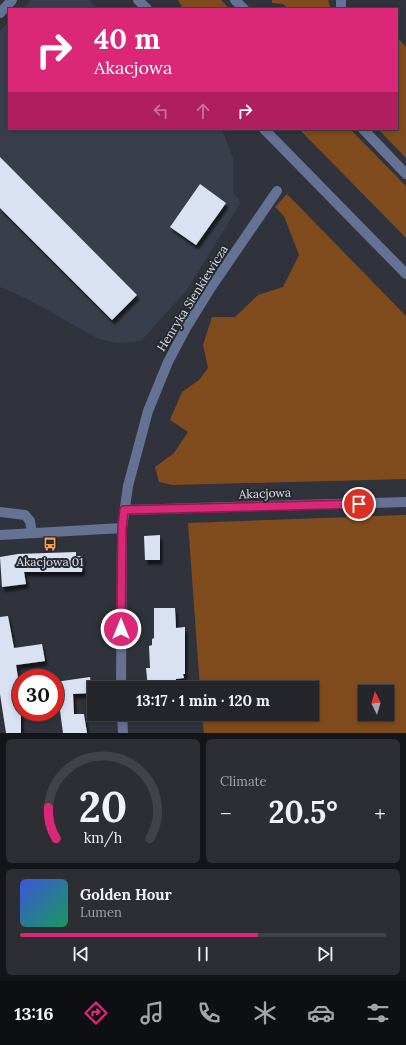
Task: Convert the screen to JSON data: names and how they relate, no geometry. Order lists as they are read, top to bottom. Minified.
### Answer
{"streets":{"street":["Henryka Sienkiewicza","Akacjowa"]},"crossings":[["Henryka Sienkiewicza","Akacjowa"]],"places":{"bus stop":["Akacjowa 01"]},"north":"top","page":{"turn":["40 m","Akacjowa"],"limit":"30","trip":"13:17 · 1 min · 120 m","tile":"Climate","heat":["−","20.5°","+"],"song":["Golden Hour","Lumen"],"tabs":"13:16","gauge":["20","km/h"]}}
